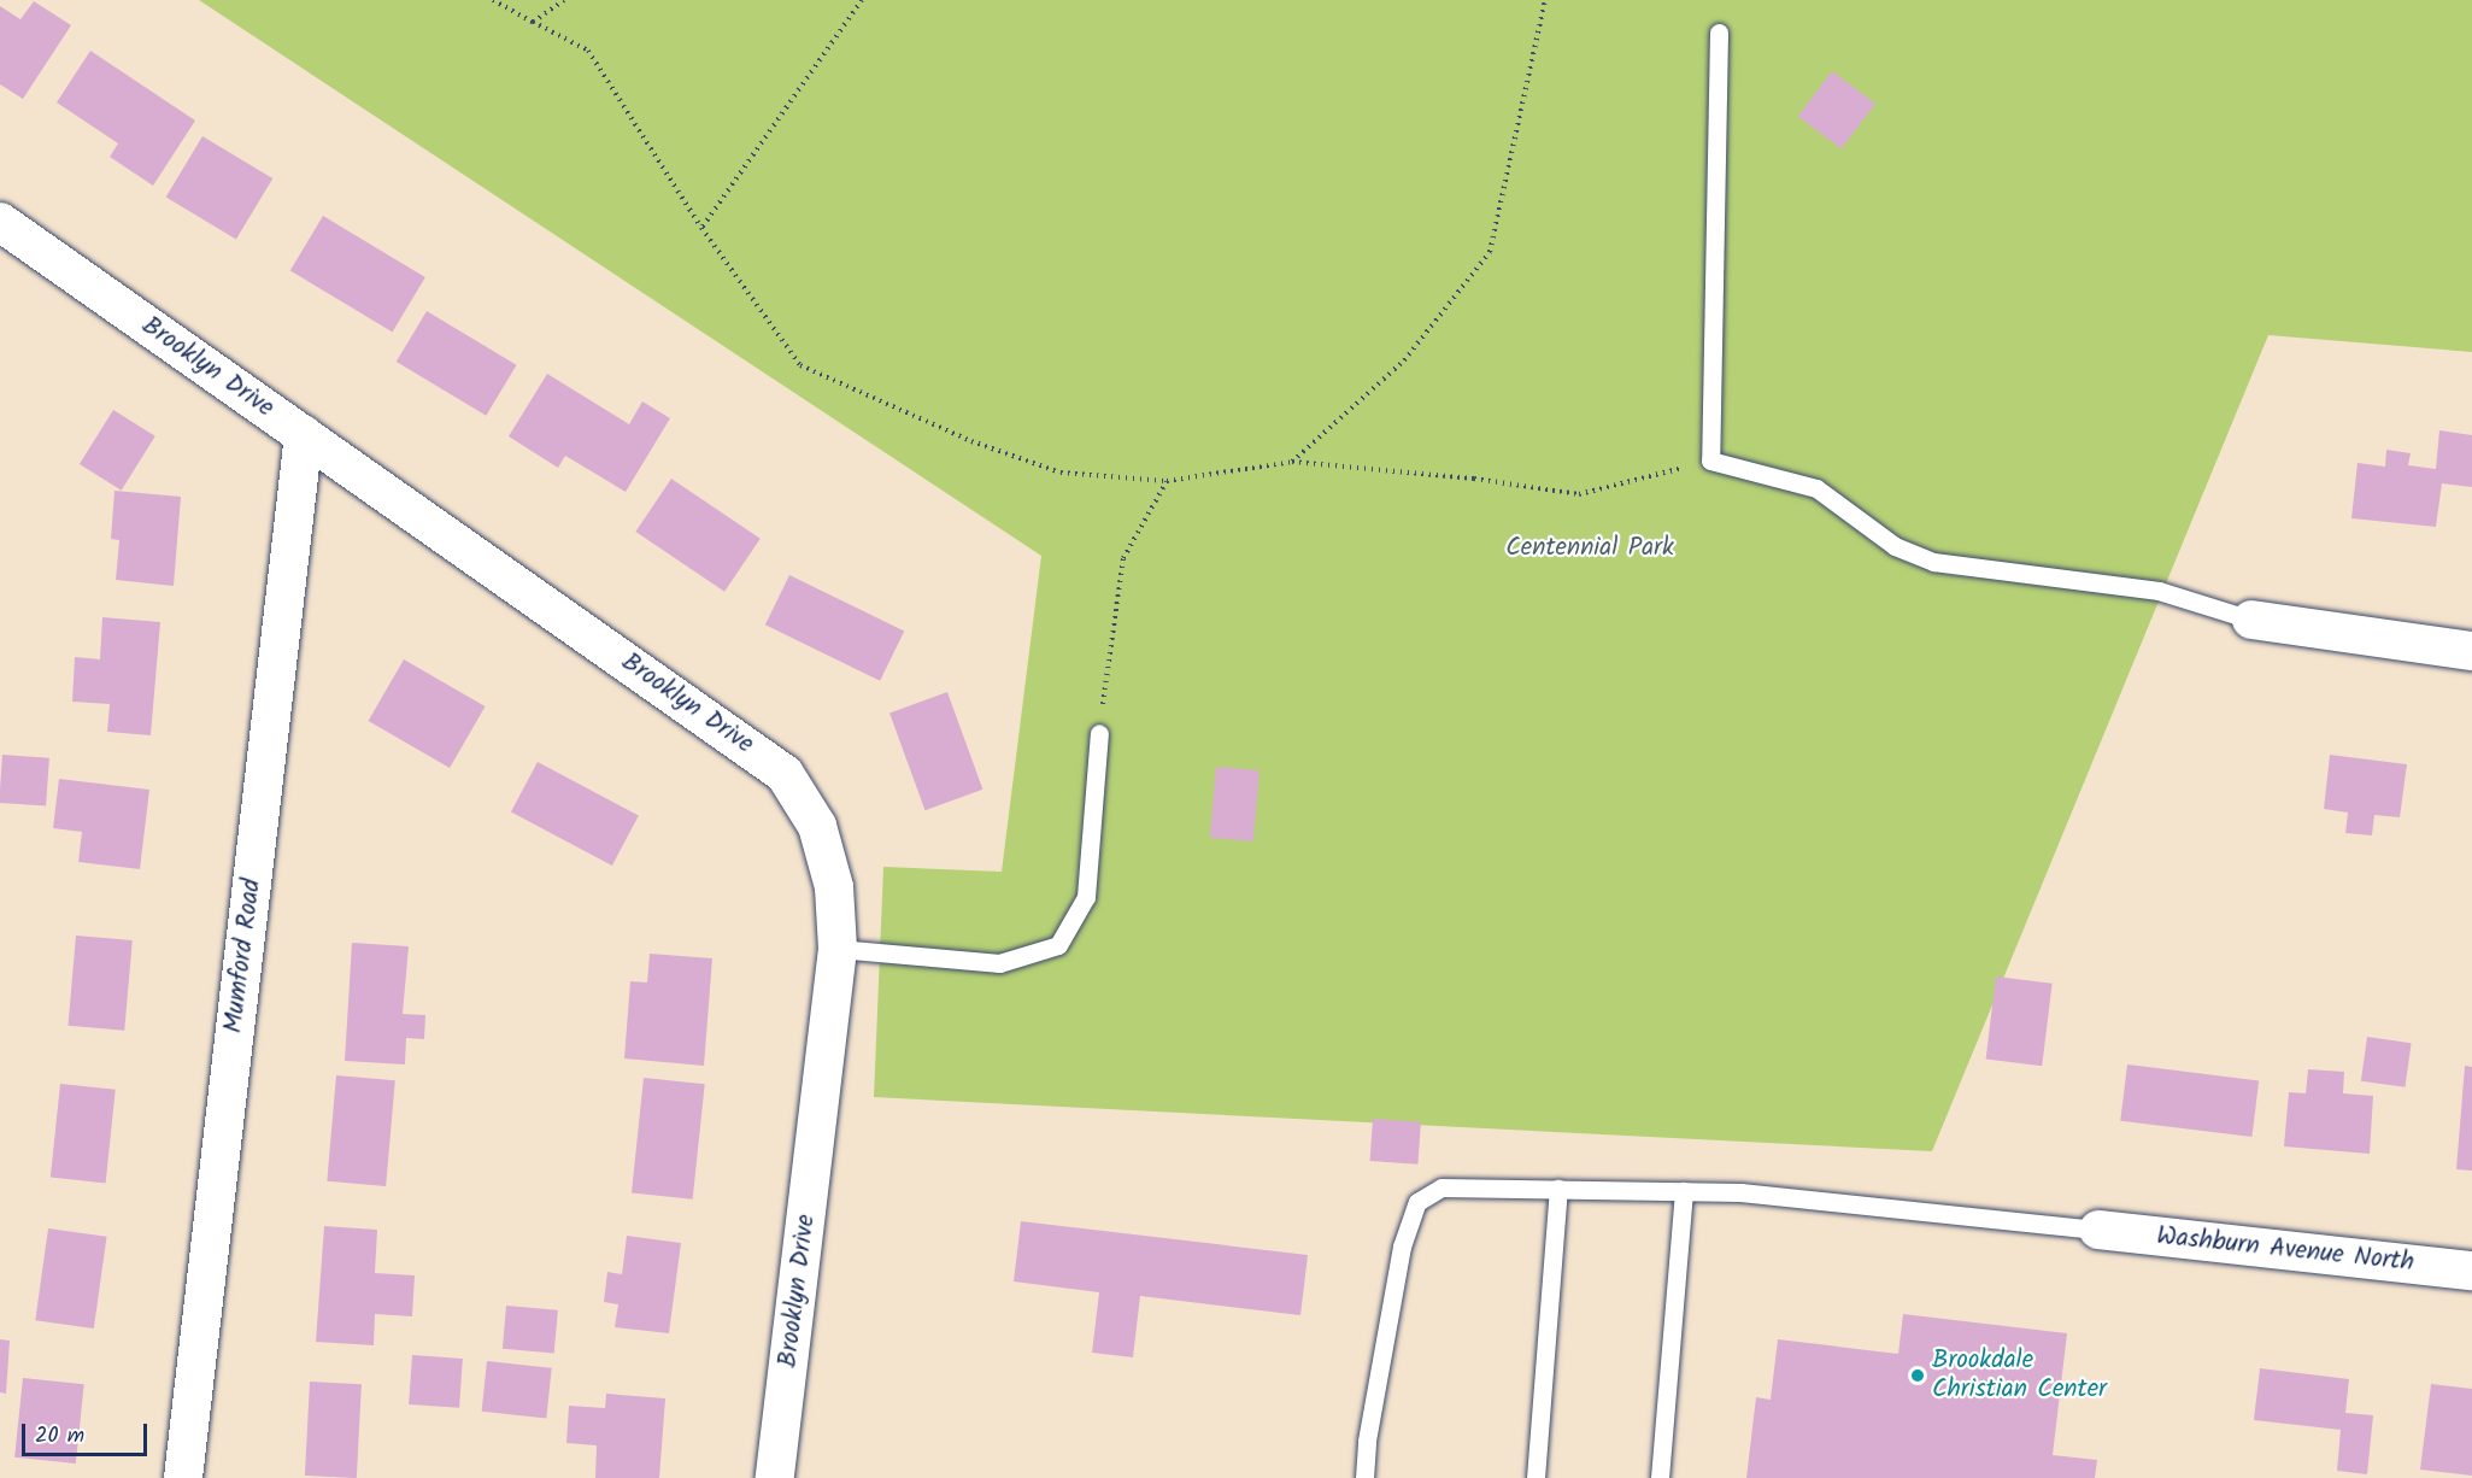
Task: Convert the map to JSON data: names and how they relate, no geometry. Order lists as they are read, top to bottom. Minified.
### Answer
{"streets":{"street":["Brooklyn Drive","Mumford Road","Washburn Avenue North"]},"crossings":[["Brooklyn Drive","Mumford Road"]],"parks":["Centennial Park"],"places":["Brookdale Christian Center"],"scale_bar":"20 m"}
